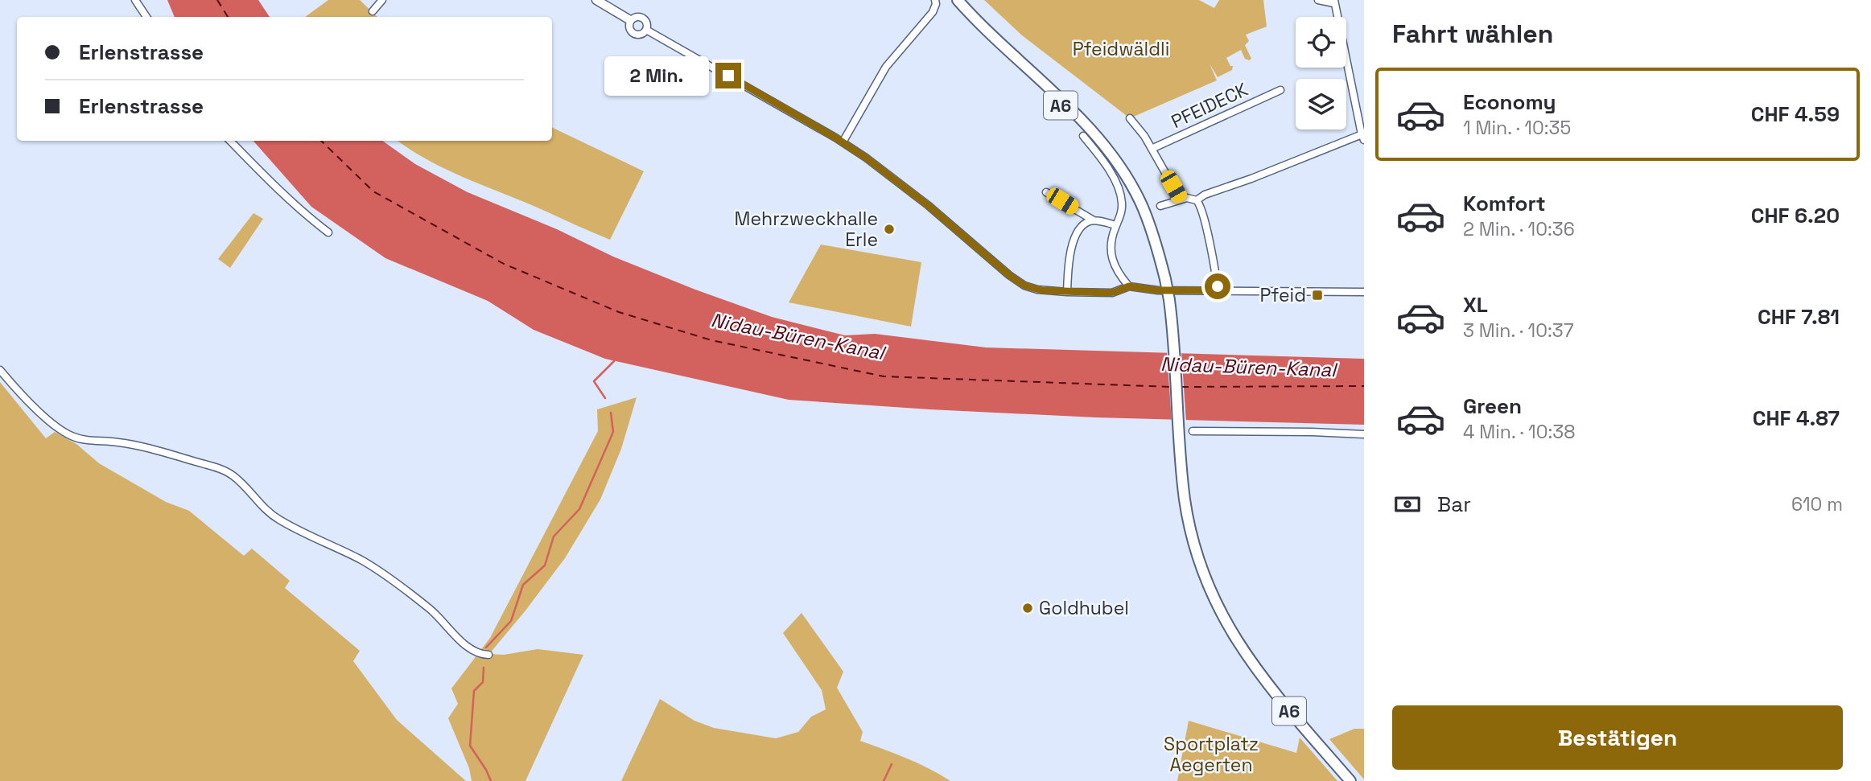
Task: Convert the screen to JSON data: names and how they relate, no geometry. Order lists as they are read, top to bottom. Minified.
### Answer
{"streets":{"highway":["A6"],"street":["PFEIDECK"]},"water":["Nidau-Büren-Kanal"],"parks":["Pfeidwäldli","Sportplatz Aegerten"],"places":{"other":["Mehrzweckhalle Erle","Goldhubel"],"transit":["Pfeid"]},"page":{"heading":"Fahrt wählen","banner":["Erlenstrasse","Erlenstrasse"],"bubble":"2 Min.","list":[{"name":"Economy","note":"1 Min. · 10:35","value":"CHF 4.59"},{"name":"Komfort","note":"2 Min. · 10:36","value":"CHF 6.20"},{"name":"XL","note":"3 Min. · 10:37","value":"CHF 7.81"},{"name":"Green","note":"4 Min. · 10:38","value":"CHF 4.87"}],"pay":["Bar","610 m"],"buttons":"Bestätigen"}}
